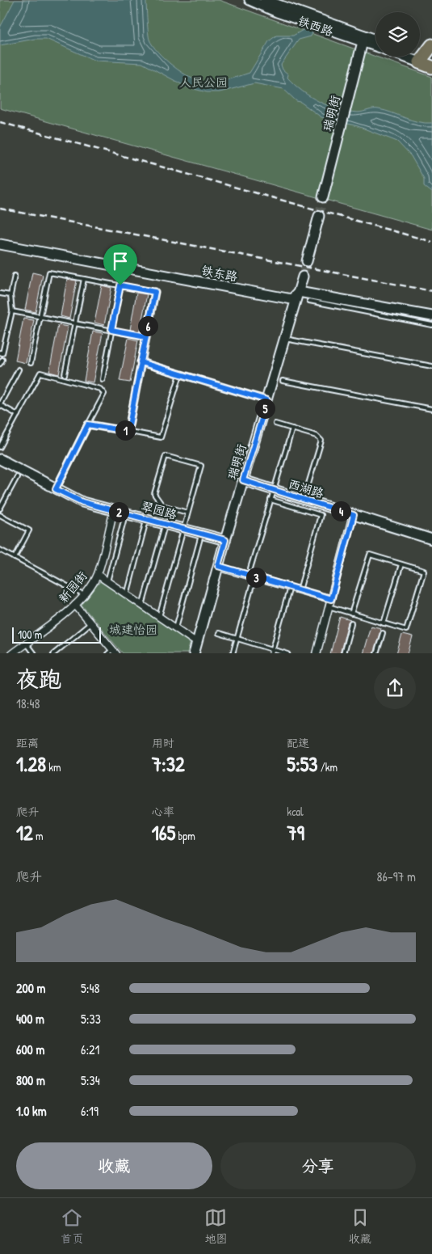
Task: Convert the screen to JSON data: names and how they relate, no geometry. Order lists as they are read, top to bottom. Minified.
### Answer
{"streets":{"street":["铁西路","瑞明街","铁东路","西湖路","翠园路","新园街"]},"crossings":[["铁西路","瑞明街"],["瑞明街","铁东路"],["瑞明街","西湖路"],["瑞明街","翠园路"],["翠园路","新园街"]],"parks":["人民公园","城建怡园"],"scale_bar":"100 m","page":{"pins":["6","5","1","4","2","3"],"scale":"100 m","heading":["夜跑","18:48"],"stats":[["距离","1.28 km"],["用时","7:32"],["配速","5:53 /km"],["爬升","12 m"],["心率","165 bpm"],["kcal","79"]],"chart":["爬升","86–97 m"],"list":[{"name":"200 m","note":"5:48"},{"name":"400 m","note":"5:33"},{"name":"600 m","note":"6:21"},{"name":"800 m","note":"5:34"},{"name":"1.0 km","note":"6:19"}],"buttons":["收藏","分享"],"tabs":["首页","地图","收藏"]}}
